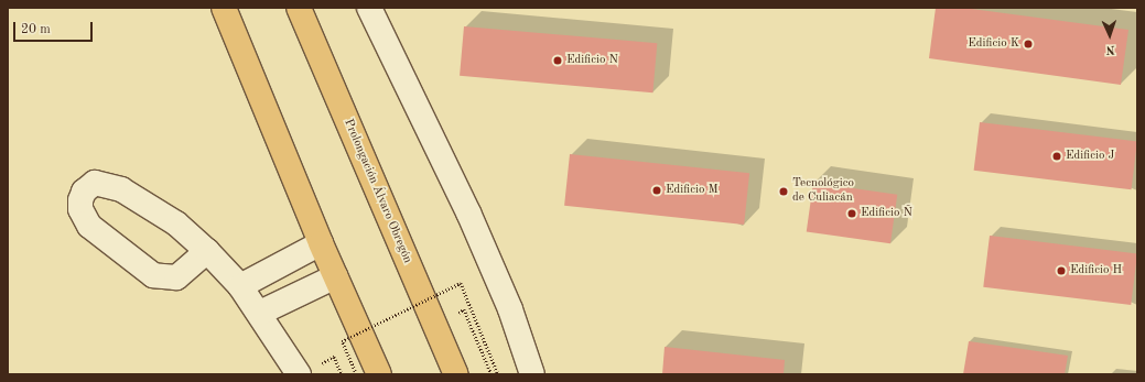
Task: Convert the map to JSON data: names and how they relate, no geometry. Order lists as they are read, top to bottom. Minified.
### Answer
{"streets":{"main road":["Prolongación Álvaro Obregón"]},"places":["Edificio K","Edificio N","Edificio J","Edificio M","Tecnológico de Culiacán","Edificio Ñ","Edificio H"],"scale_bar":"20 m","north":"bottom"}
